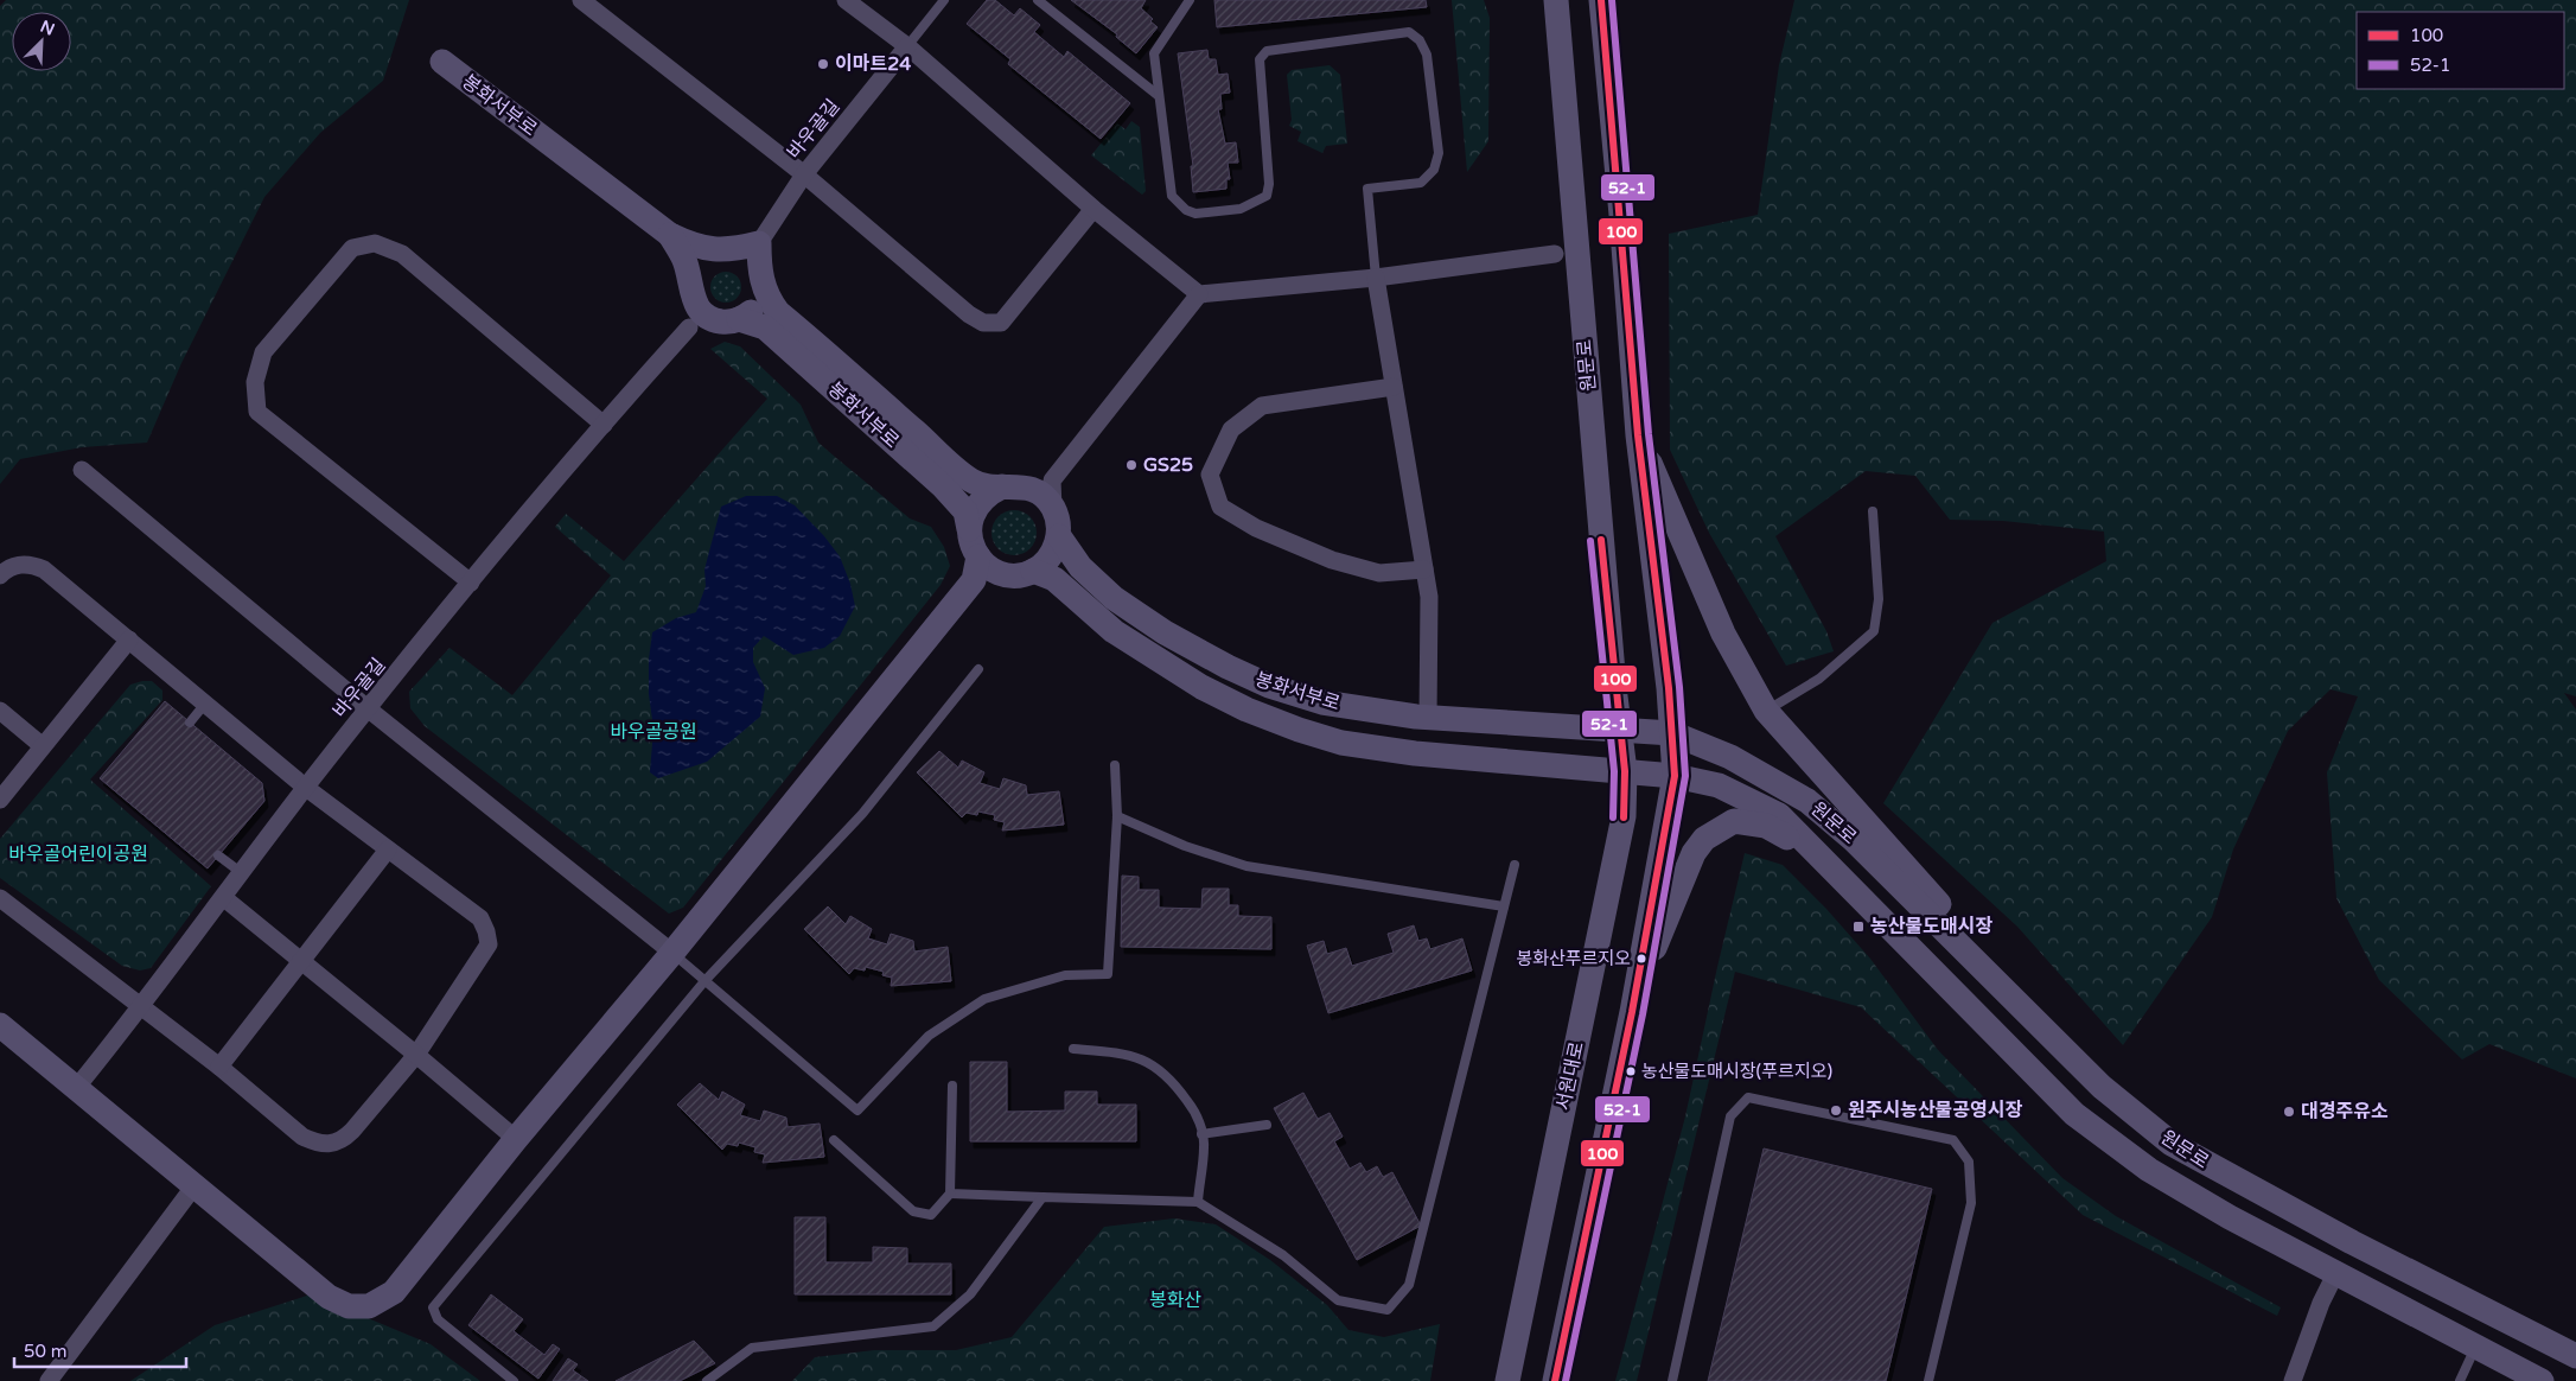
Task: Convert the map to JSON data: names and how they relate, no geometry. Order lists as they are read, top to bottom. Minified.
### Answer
{"streets":{"street":["봉화서부로","바우골길","원문로","서원대로"]},"crossings":[["봉화서부로","원문로"],["봉화서부로","서원대로"],["원문로","서원대로"]],"parks":["바우골공원","바우골어린이공원","봉화산"],"places":{"other":["이마트24","GS25","봉화산푸르지오","농산물도매시장(푸르지오)","원주시농산물공영시장","대경주유소"],"transit":["농산물도매시장"]},"lines":["transit line 100","transit line 52-1"],"legend":["100","52-1"],"scale_bar":"50 m","north":"top right"}
